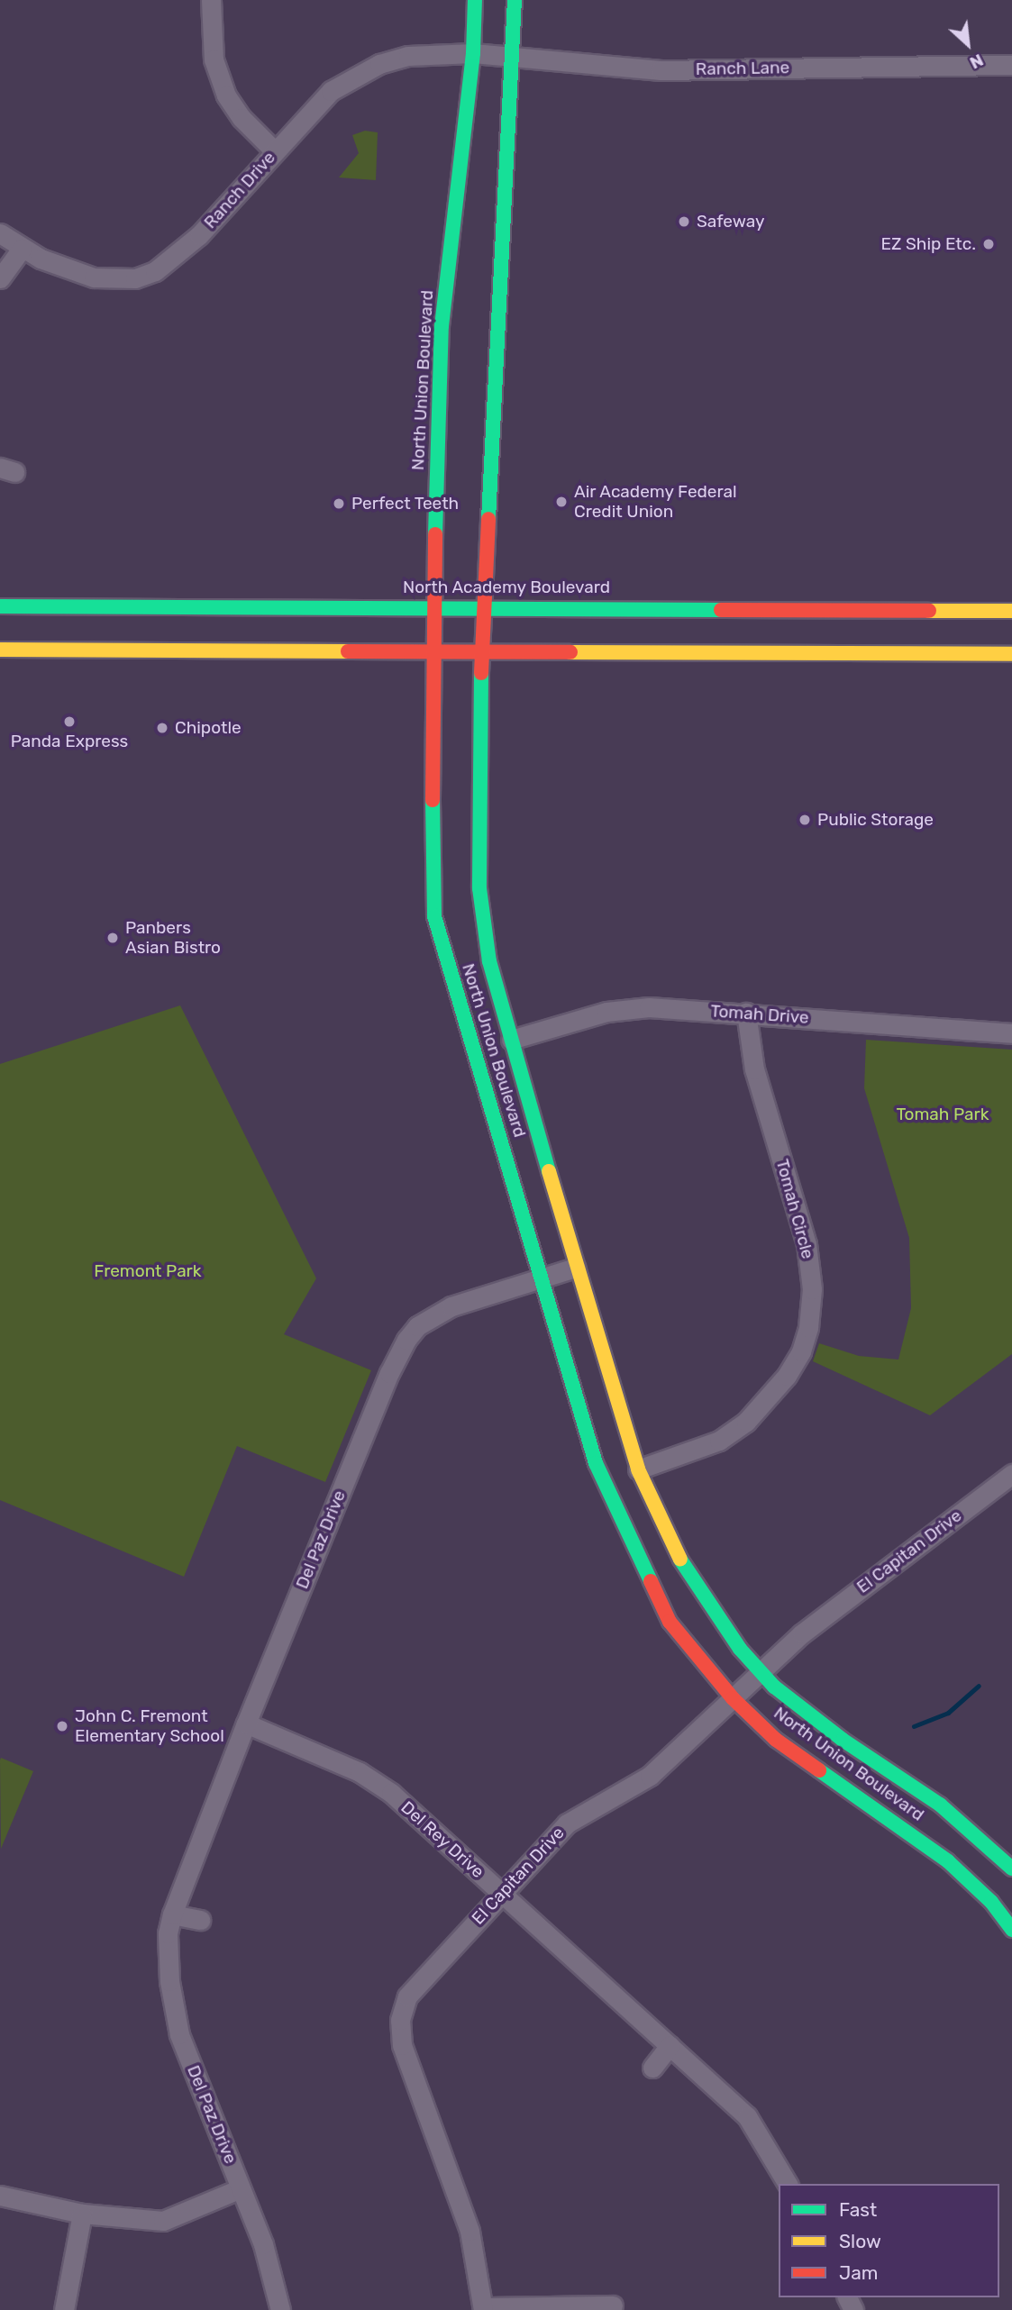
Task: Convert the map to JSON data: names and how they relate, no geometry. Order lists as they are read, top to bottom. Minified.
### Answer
{"streets":{"main road":["North Union Boulevard","North Academy Boulevard"],"street":["Ranch Lane","Ranch Drive","Tomah Drive","Tomah Circle","Del Paz Drive","El Capitan Drive","Del Rey Drive"]},"crossings":[["Ranch Lane","Ranch Drive"],["Ranch Lane","North Union Boulevard"],["Ranch Drive","North Union Boulevard"],["North Union Boulevard","North Academy Boulevard"],["North Union Boulevard","Tomah Drive"],["North Union Boulevard","Tomah Circle"],["North Union Boulevard","Del Paz Drive"],["North Union Boulevard","El Capitan Drive"],["Tomah Drive","Tomah Circle"],["Del Paz Drive","Del Rey Drive"],["El Capitan Drive","Del Rey Drive"]],"parks":["Tomah Park","Fremont Park"],"places":["Safeway","EZ Ship Etc.","Air Academy Federal Credit Union","Perfect Teeth","Panda Express","Chipotle","Public Storage","Panbers Asian Bistro","John C. Fremont Elementary School"],"legend":["Fast","Slow","Jam"],"north":"bottom right"}
